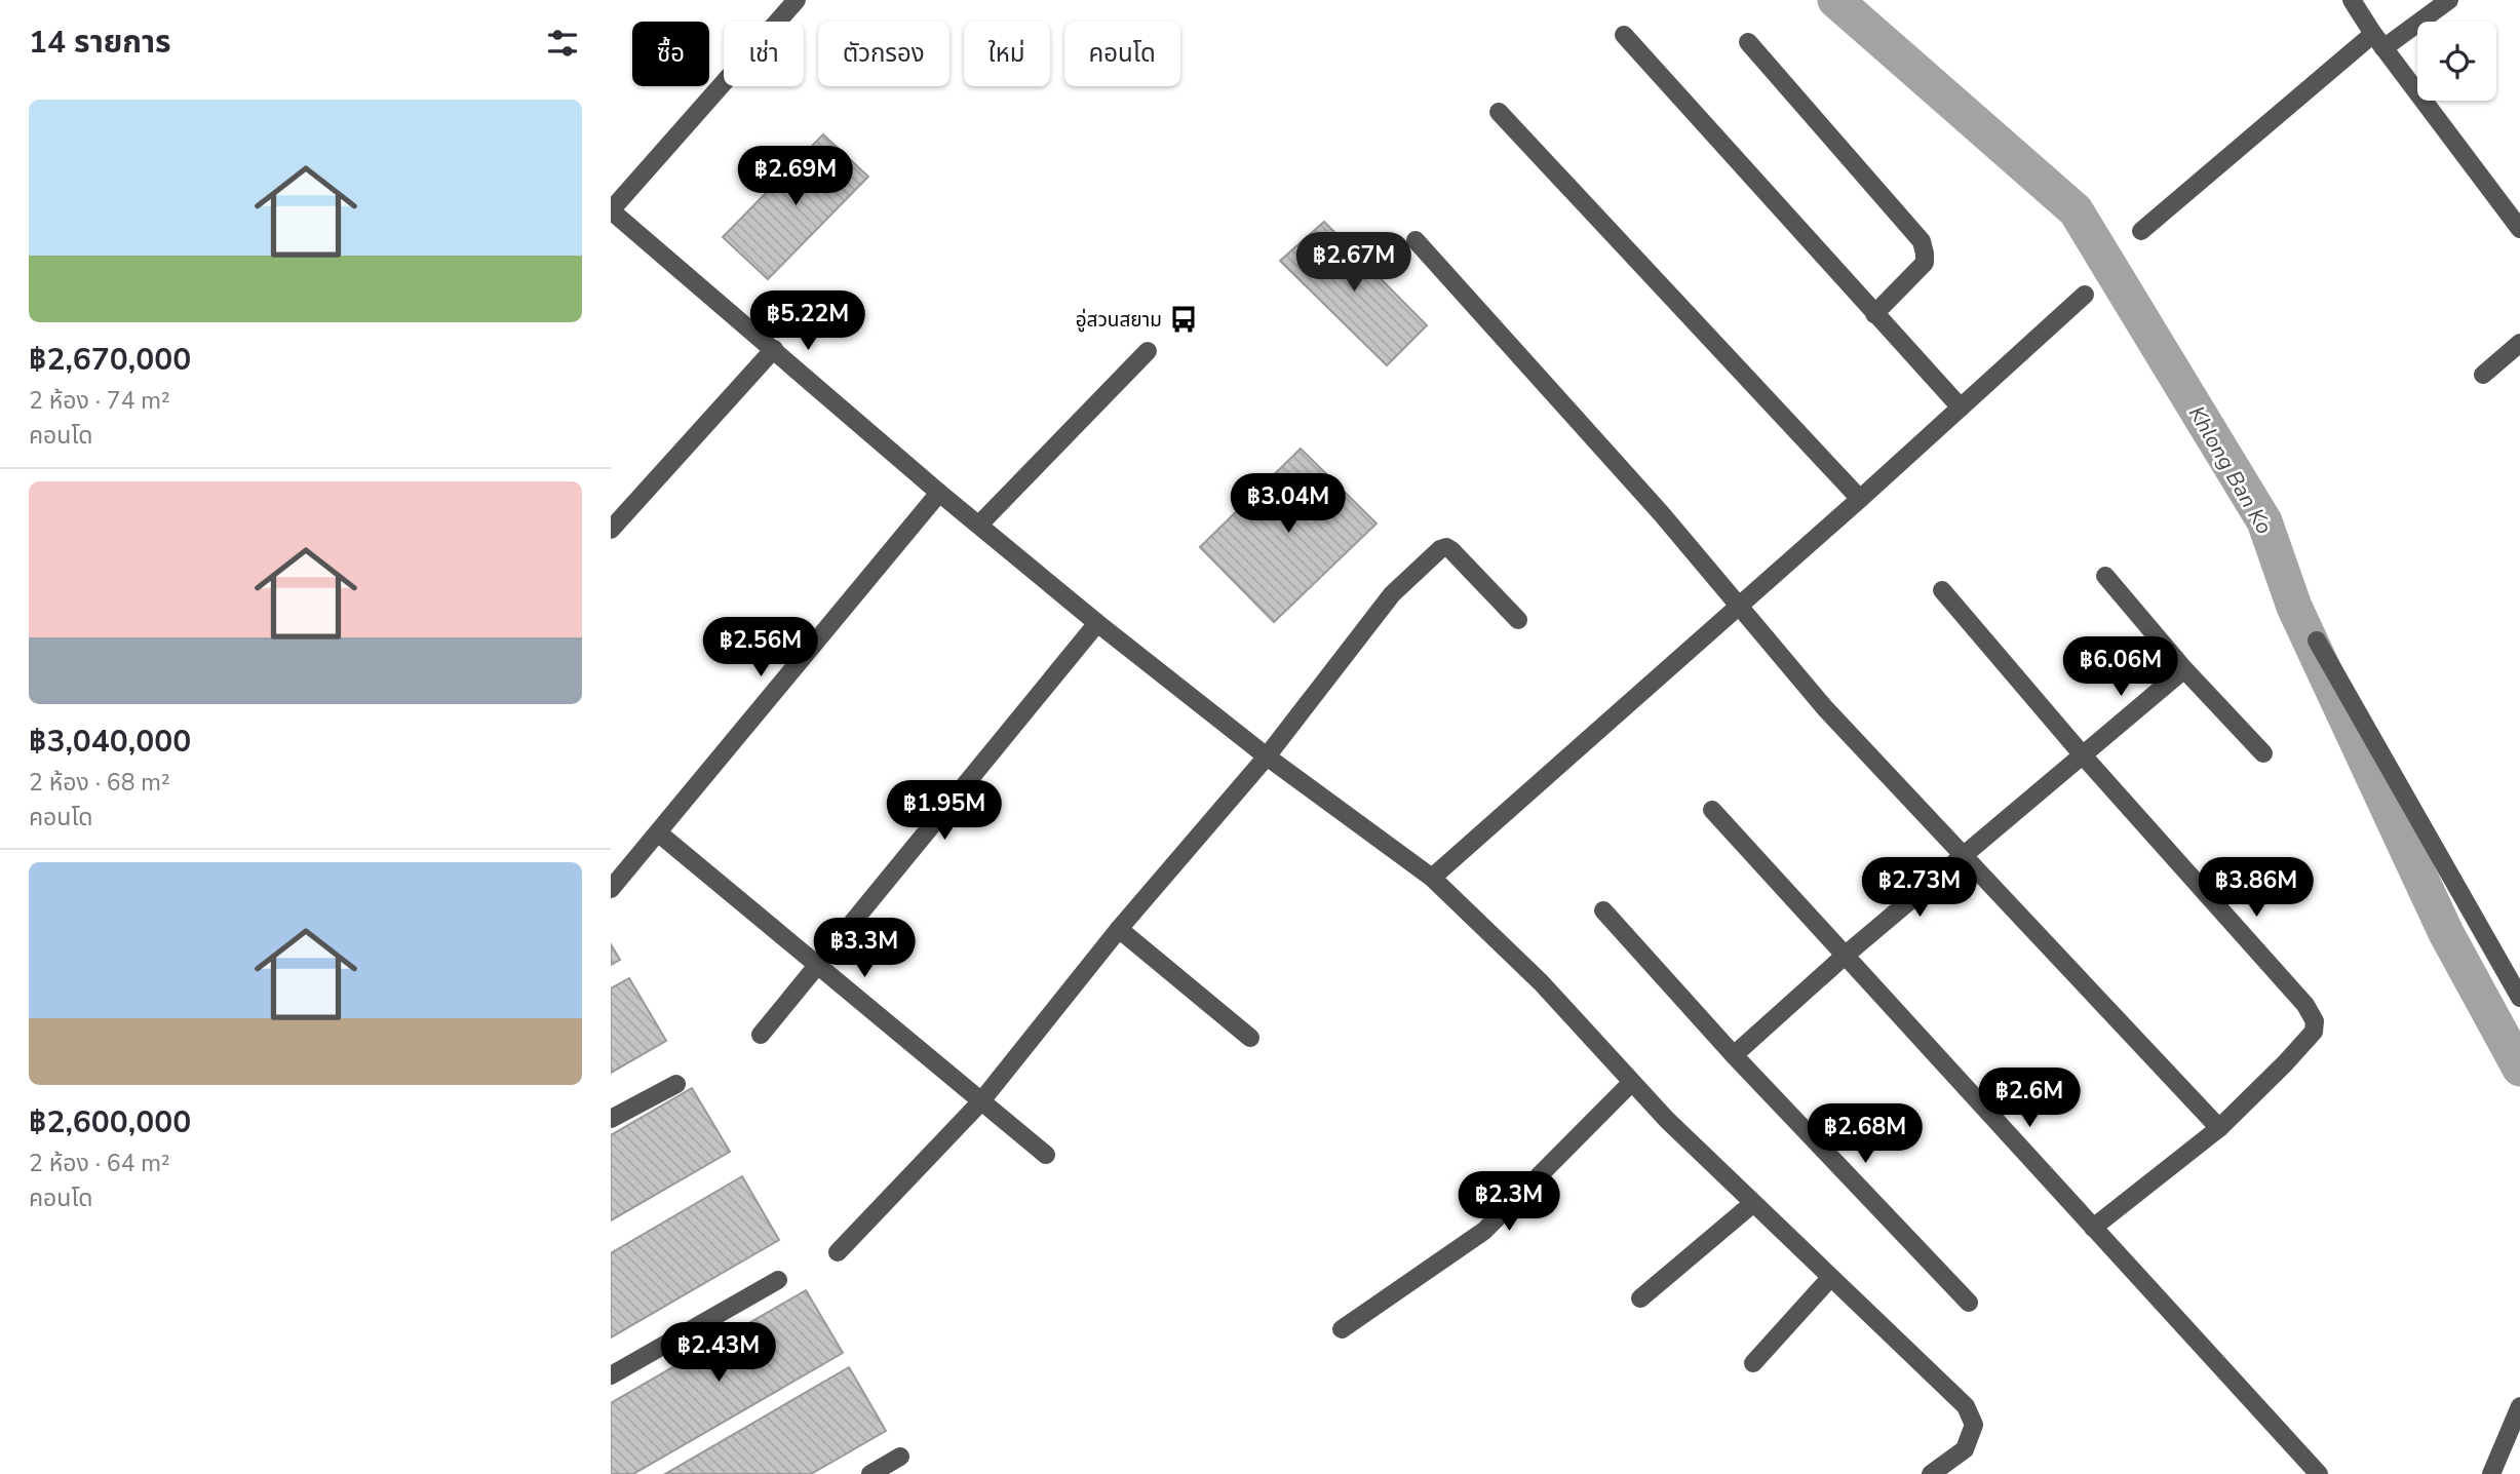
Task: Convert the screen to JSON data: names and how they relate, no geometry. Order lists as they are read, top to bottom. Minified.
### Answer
{"water":["Khlong Ban Ko"],"places":{"bus stop":["อู่สวนสยาม"]},"page":{"heading":"14 รายการ","chip":["ซื้อ","เช่า","ตัวกรอง","ใหม่","คอนโด"],"list":[{"name":"฿2,670,000","note":"2 ห้อง · 74 m² · คอนโด"},{"name":"฿3,040,000","note":"2 ห้อง · 68 m² · คอนโด"},{"name":"฿2,600,000","note":"2 ห้อง · 64 m² · คอนโด"}],"price":["฿2.69M","฿2.67M","฿5.22M","฿3.04M","฿2.56M","฿6.06M","฿1.95M","฿2.73M","฿3.86M","฿3.3M","฿2.6M","฿2.68M","฿2.3M","฿2.43M"]}}
